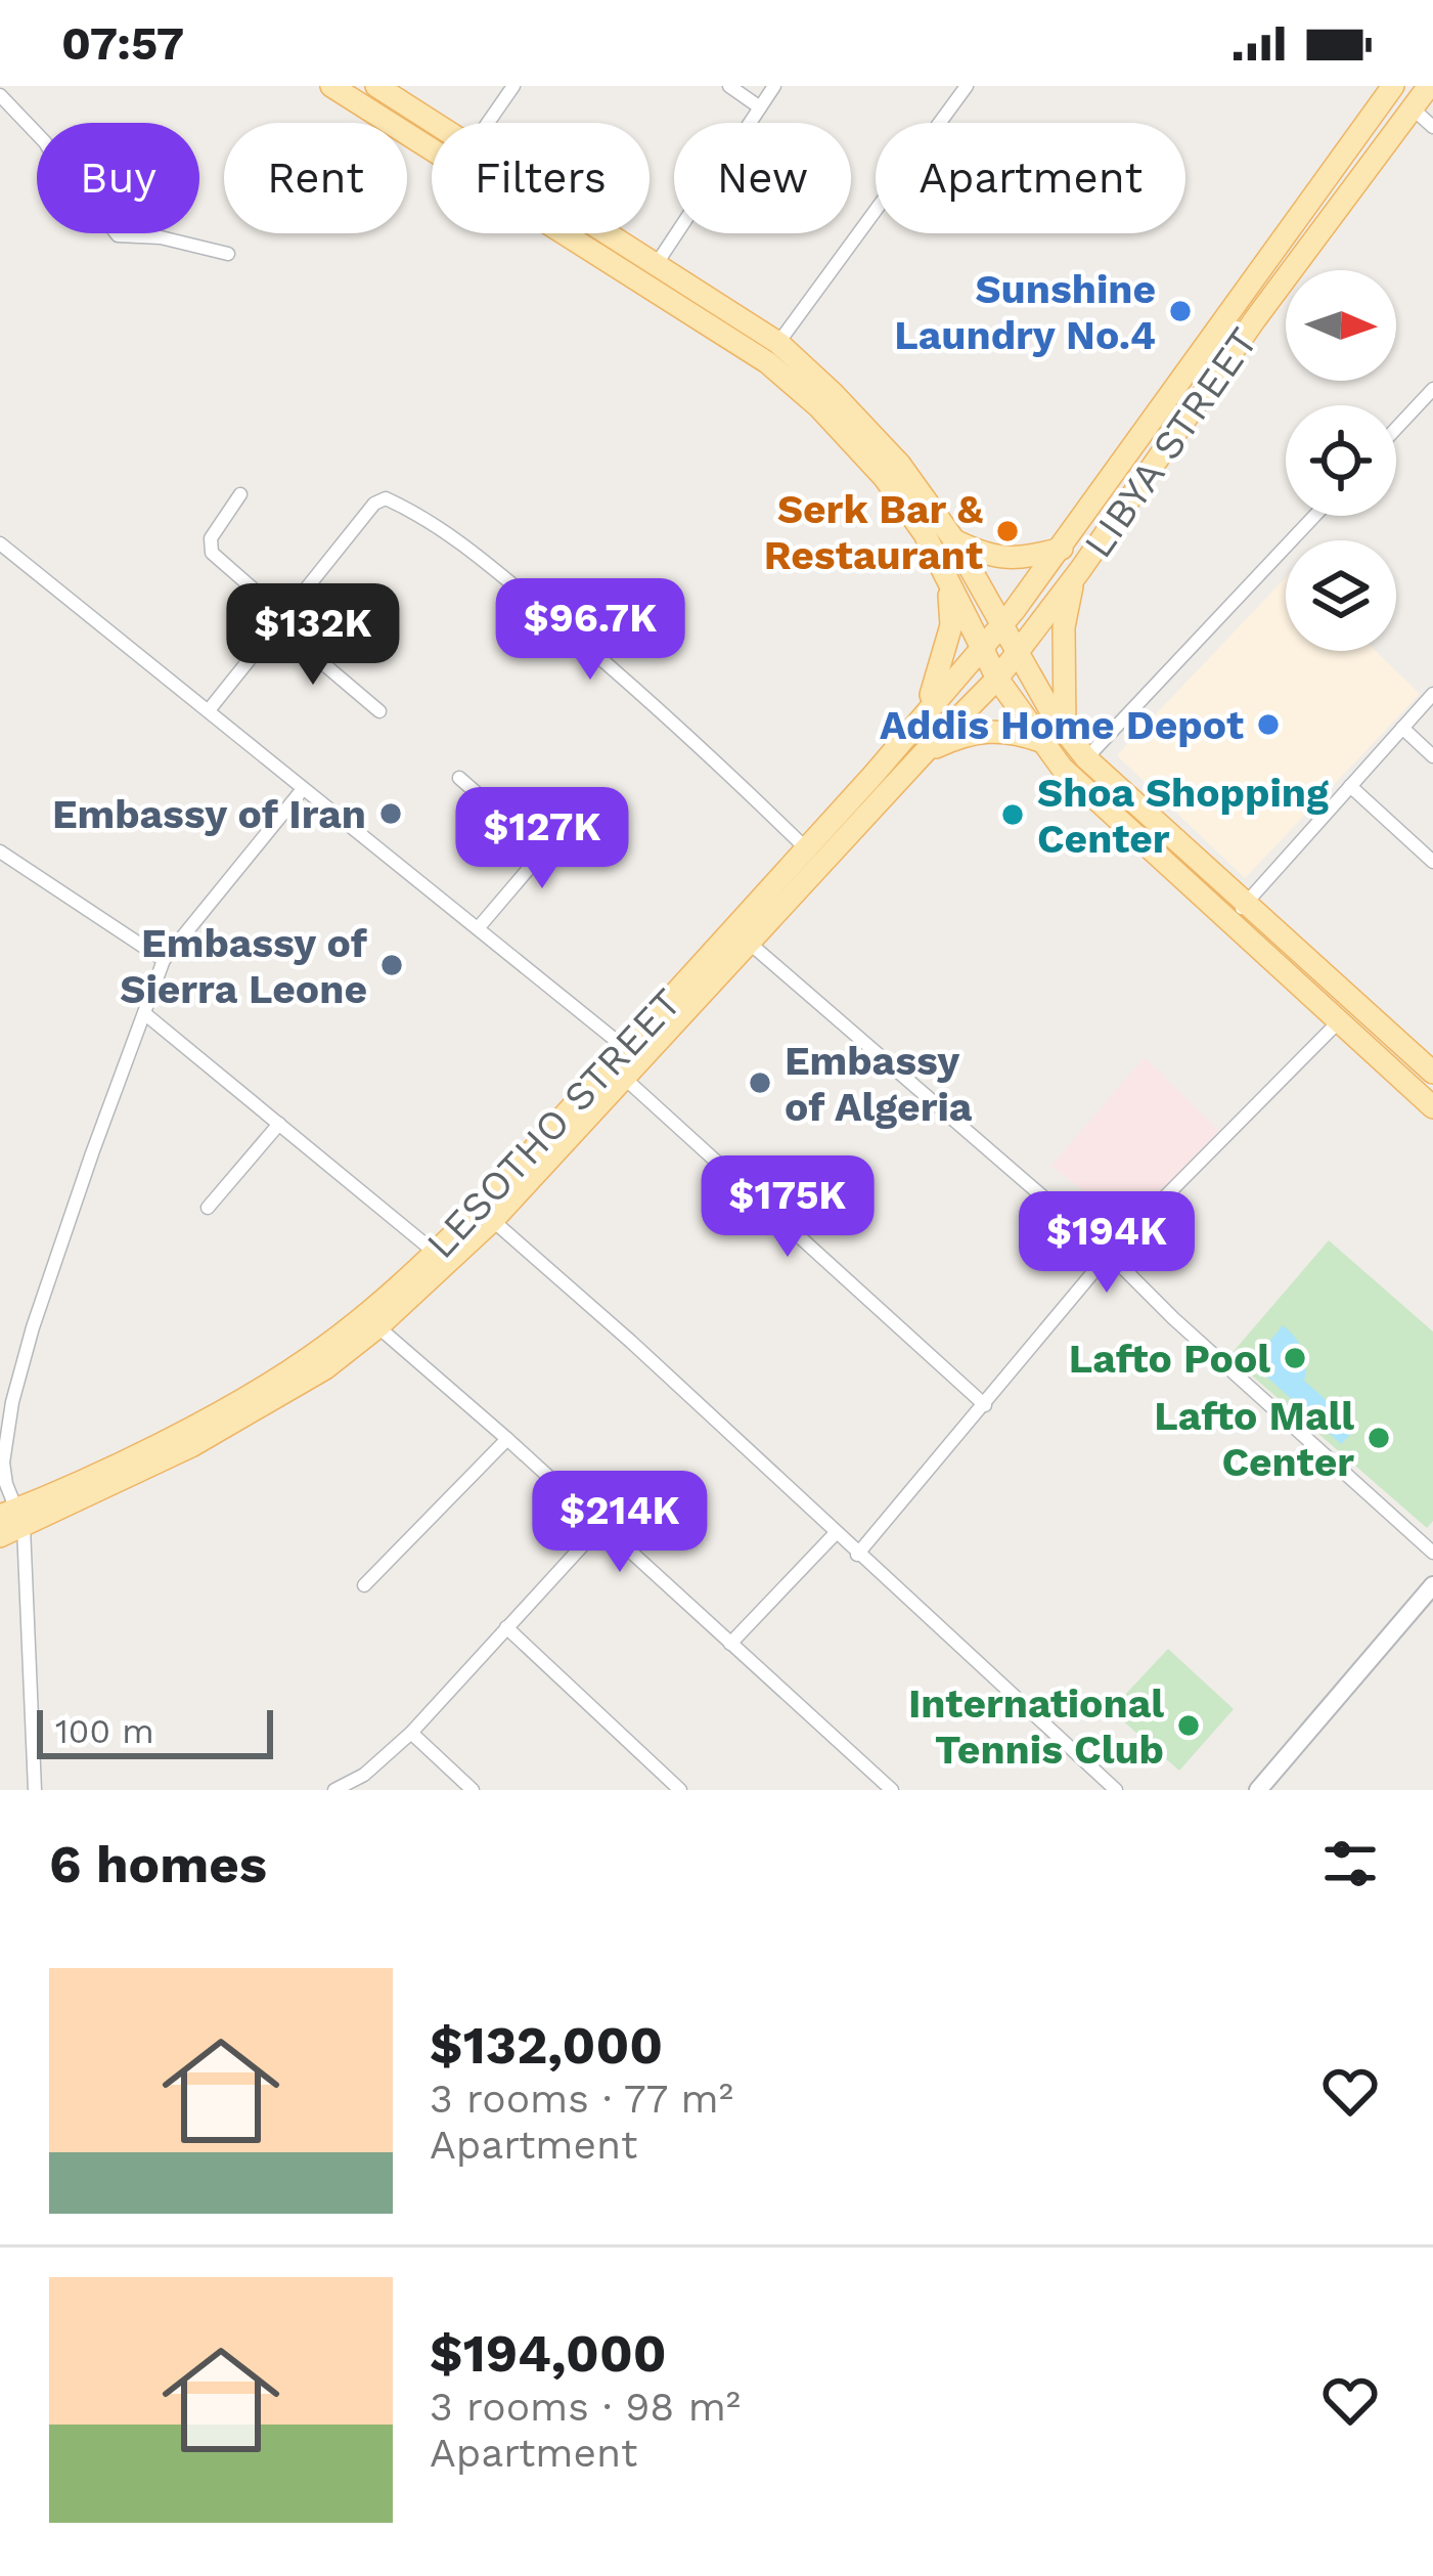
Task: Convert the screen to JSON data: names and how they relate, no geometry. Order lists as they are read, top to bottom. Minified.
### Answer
{"streets":{"main road":["LIBYA STREET","LESOTHO STREET"]},"crossings":[["LIBYA STREET","LESOTHO STREET"]],"places":["Sunshine Laundry No.4","Serk Bar & Restaurant","Addis Home Depot","Embassy of Iran","Shoa Shopping Center","Embassy of Sierra Leone","Embassy of Algeria","Lafto Pool","Lafto Mall Center","International Tennis Club"],"scale_bar":"100 m","north":"right","page":{"status":"07:57","chip":["Buy","Rent","Filters","New","Apartment"],"price":["$96.7K","$132K","$127K","$175K","$194K","$214K"],"scale":"100 m","heading":"6 homes","list":[{"name":"$132,000","note":"3 rooms · 77 m² · Apartment"},{"name":"$194,000","note":"3 rooms · 98 m² · Apartment"}]}}
